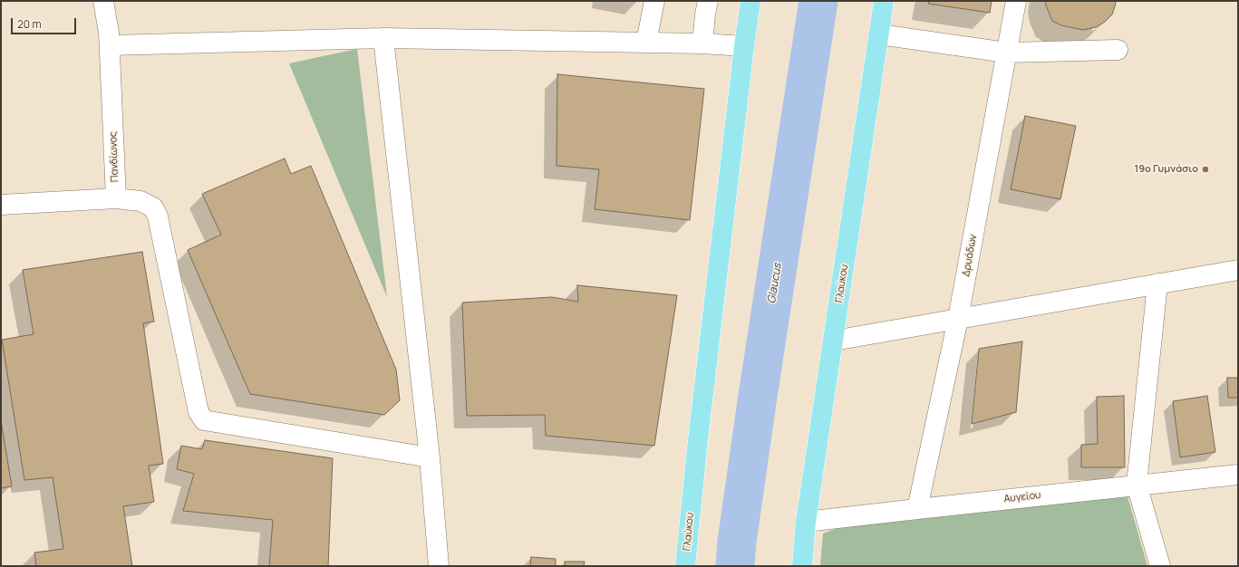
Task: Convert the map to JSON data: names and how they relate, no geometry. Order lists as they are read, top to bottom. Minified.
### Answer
{"streets":{"main road":["Γλαύκου"],"street":["Πανδίωνος","Δρυάδων","Αυγείου"]},"crossings":[["Δρυάδων","Αυγείου"],["Γλαύκου","Αυγείου"]],"water":["Glaucus"],"places":["19ο Γυμνάσιο"],"scale_bar":"20 m"}
